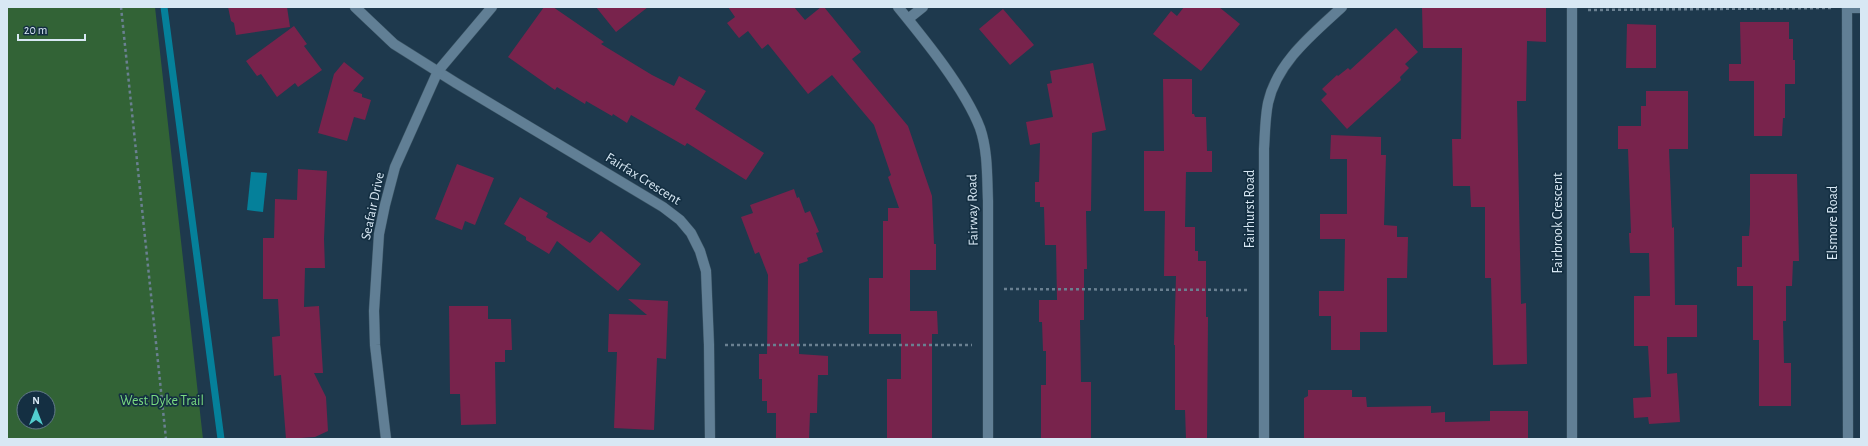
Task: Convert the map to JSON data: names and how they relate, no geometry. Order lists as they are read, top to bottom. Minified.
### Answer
{"streets":{"street":["Fairfax Crescent","Seafair Drive","Fairhurst Road","Fairway Road","Fairbrook Crescent","Elsmore Road"]},"crossings":[["Fairfax Crescent","Seafair Drive"]],"parks":["West Dyke Trail"],"scale_bar":"20 m","north":"top"}
